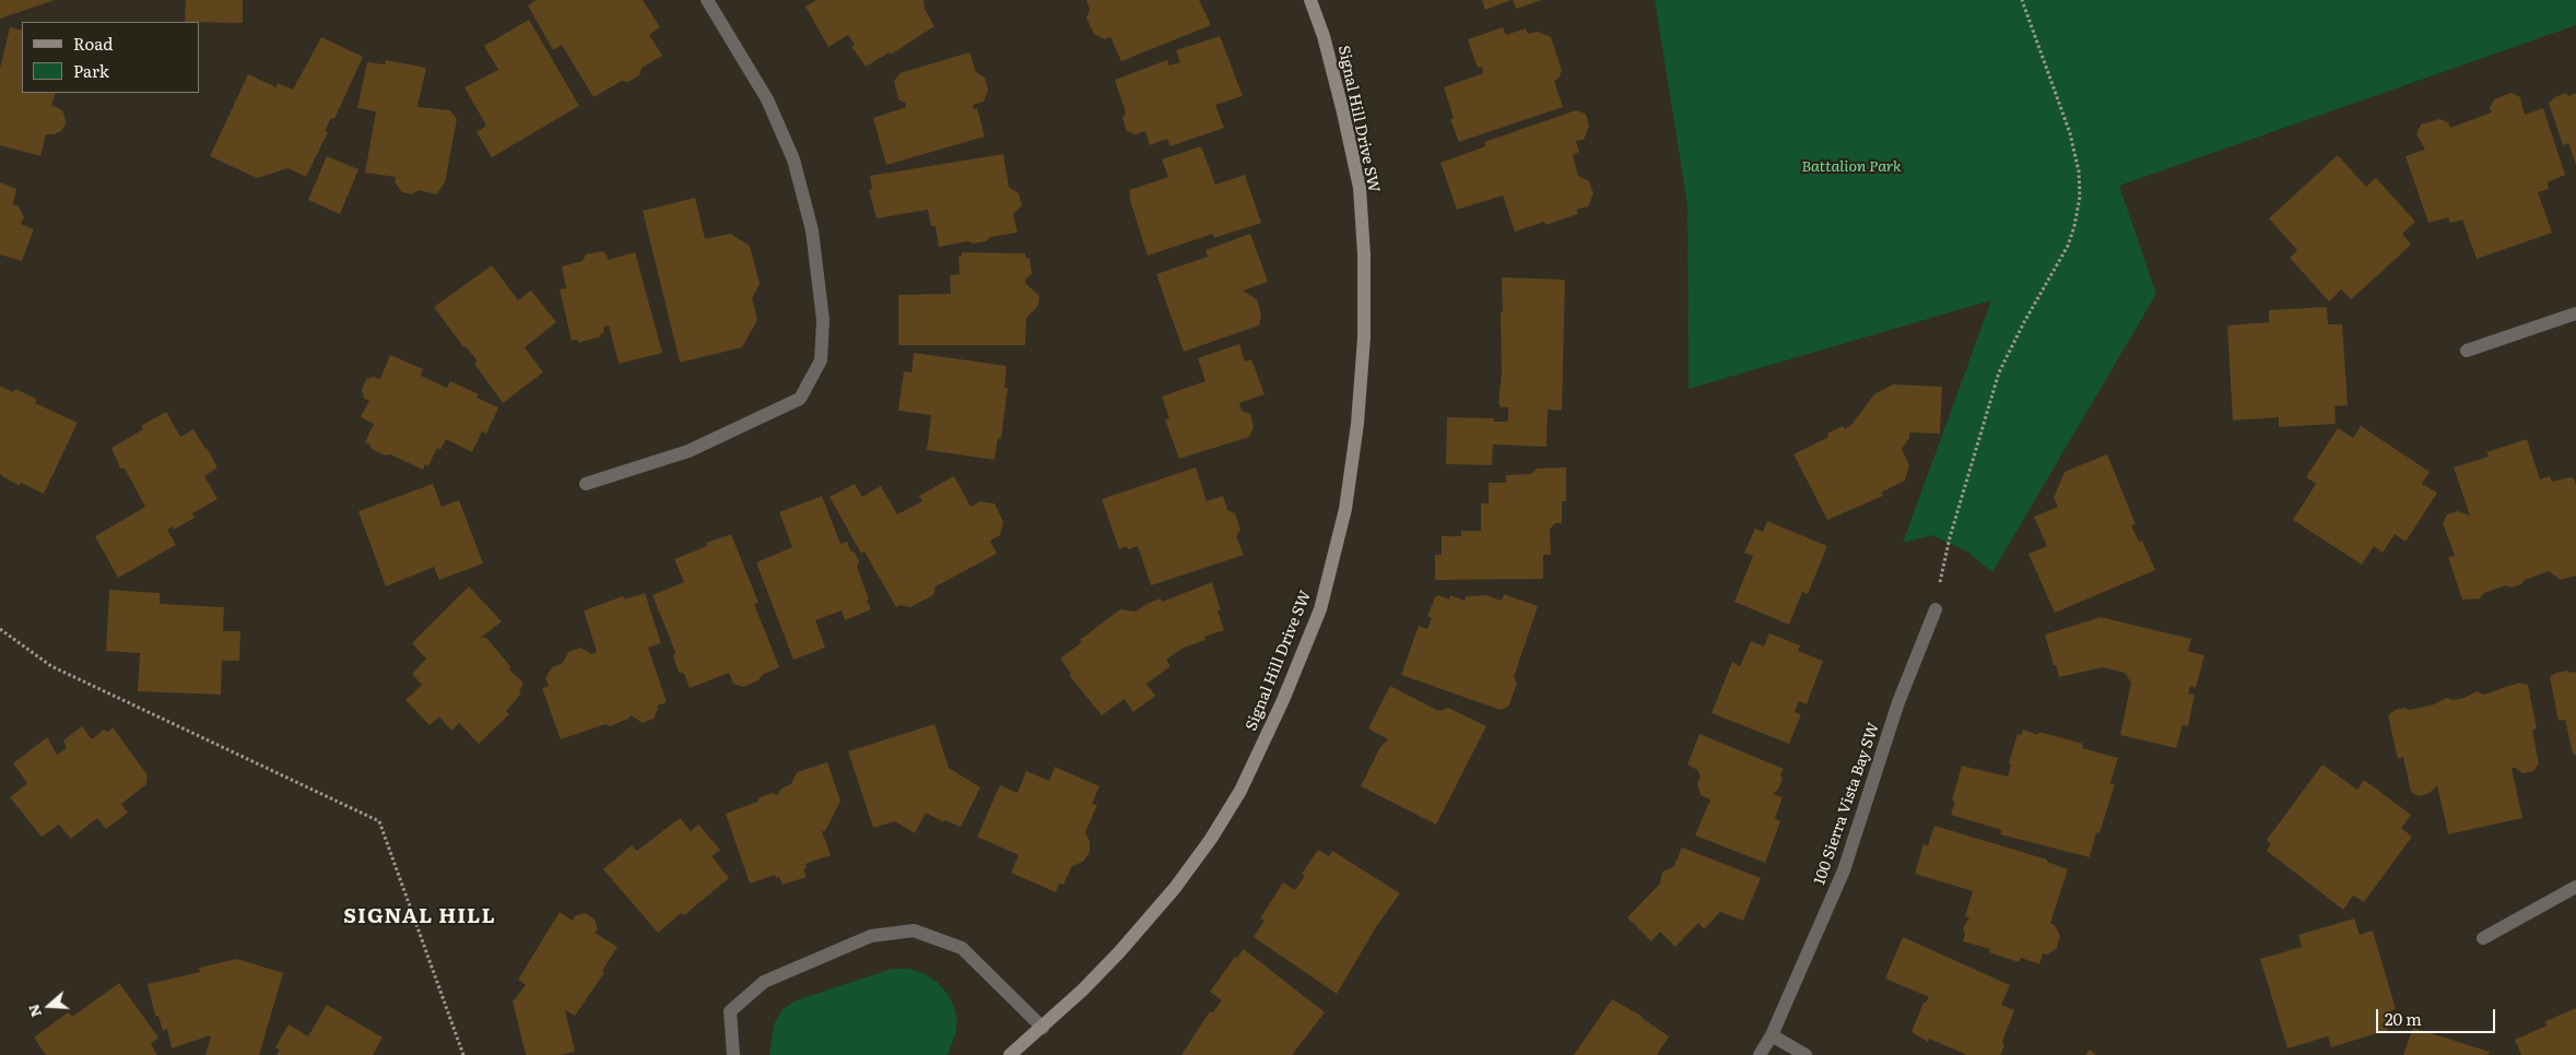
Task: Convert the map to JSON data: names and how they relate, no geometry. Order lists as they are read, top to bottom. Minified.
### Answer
{"streets":{"street":["Signal Hill Drive SW","100 Sierra Vista Bay SW"]},"districts":["SIGNAL HILL"],"parks":["Battalion Park"],"legend":["Road","Park"],"scale_bar":"20 m","north":"left"}
